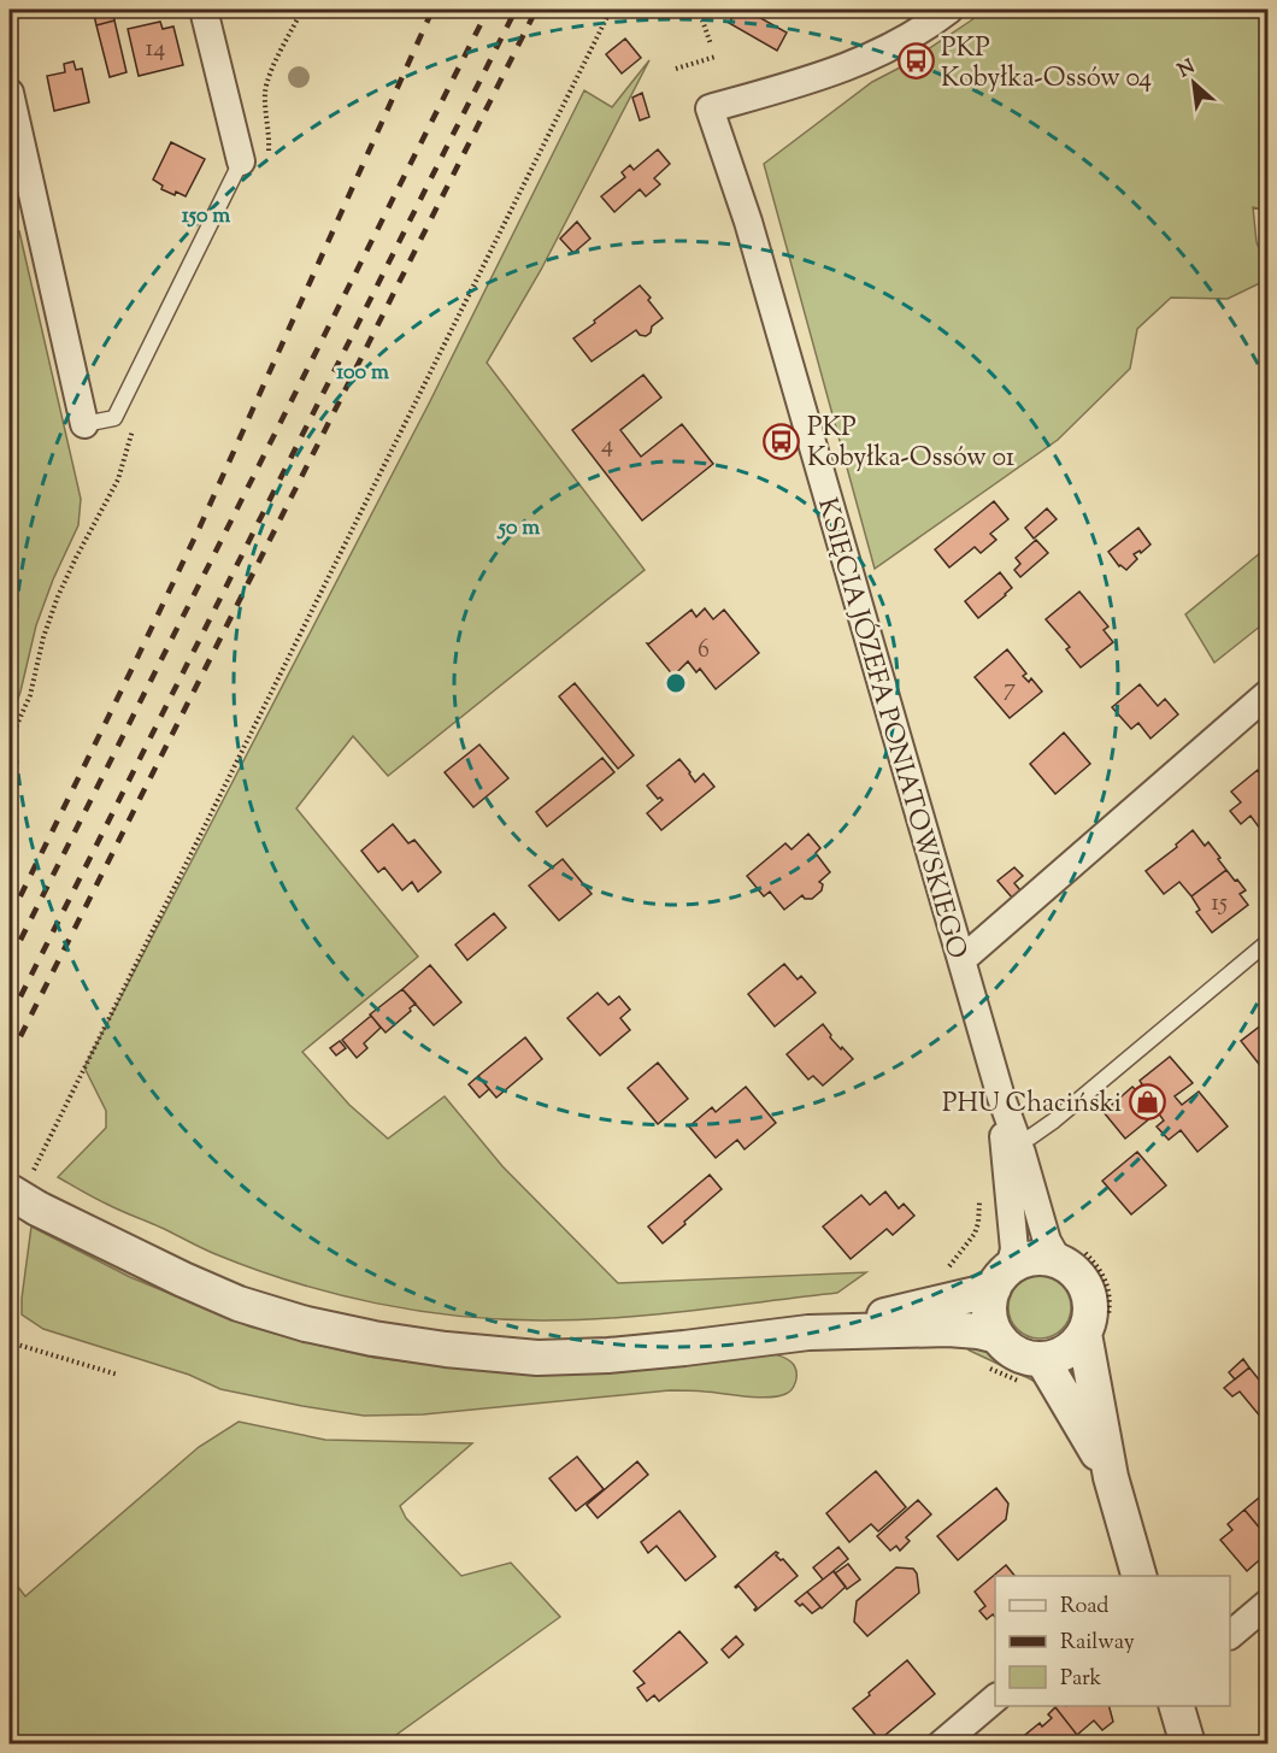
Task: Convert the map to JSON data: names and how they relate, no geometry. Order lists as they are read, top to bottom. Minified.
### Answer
{"streets":{"street":["KSIĘCIA JÓZEFA PONIATOWSKIEGO"]},"places":{"bus stop":["PKP Kobyłka-Ossów 04","PKP Kobyłka-Ossów 01"],"shop":["PHU Chaciński"]},"house_numbers":["14","4","6","7","15"],"legend":["Road","Railway","Park"],"north":"top left","rings":["150 m","100 m","50 m"]}
